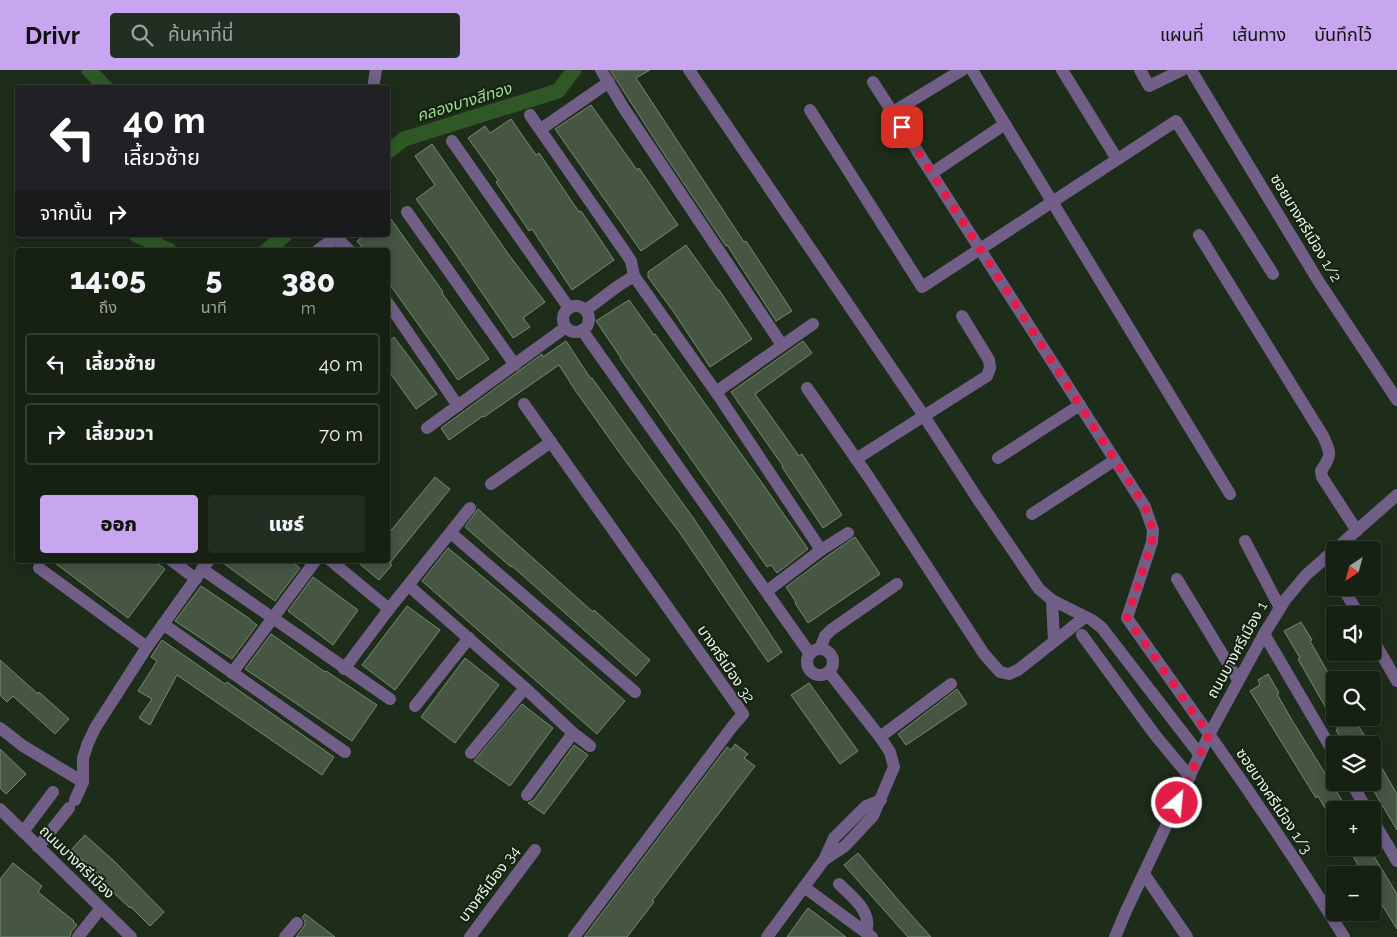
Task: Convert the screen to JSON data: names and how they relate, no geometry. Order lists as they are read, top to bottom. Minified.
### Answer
{"streets":{"street":["ซอยบางศรีเมือง 1/2","ถนนบางศรีเมือง 1","บางศรีเมือง 32","ซอยบางศรีเมือง 1/3","ถนนบางศรีเมือง","บางศรีเมือง 34"]},"crossings":[["ถนนบางศรีเมือง 1","ซอยบางศรีเมือง 1/3"]],"water":["คลองบางสีทอง"],"north":"bottom left","page":{"header":"Drivr","search":"ค้นหาที่นี่","nav":["แผนที่","เส้นทาง","บันทึกไว้"],"turn":["40 m","เลี้ยวซ้าย"],"then":"จากนั้น","eta":["14:05","ถึง","5","นาที","380","m"],"list":[{"name":"เลี้ยวซ้าย","value":"40 m"},{"name":"เลี้ยวขวา","value":"70 m"}],"buttons":["ออก","แชร์"],"map_buttons":["+","−"]}}
